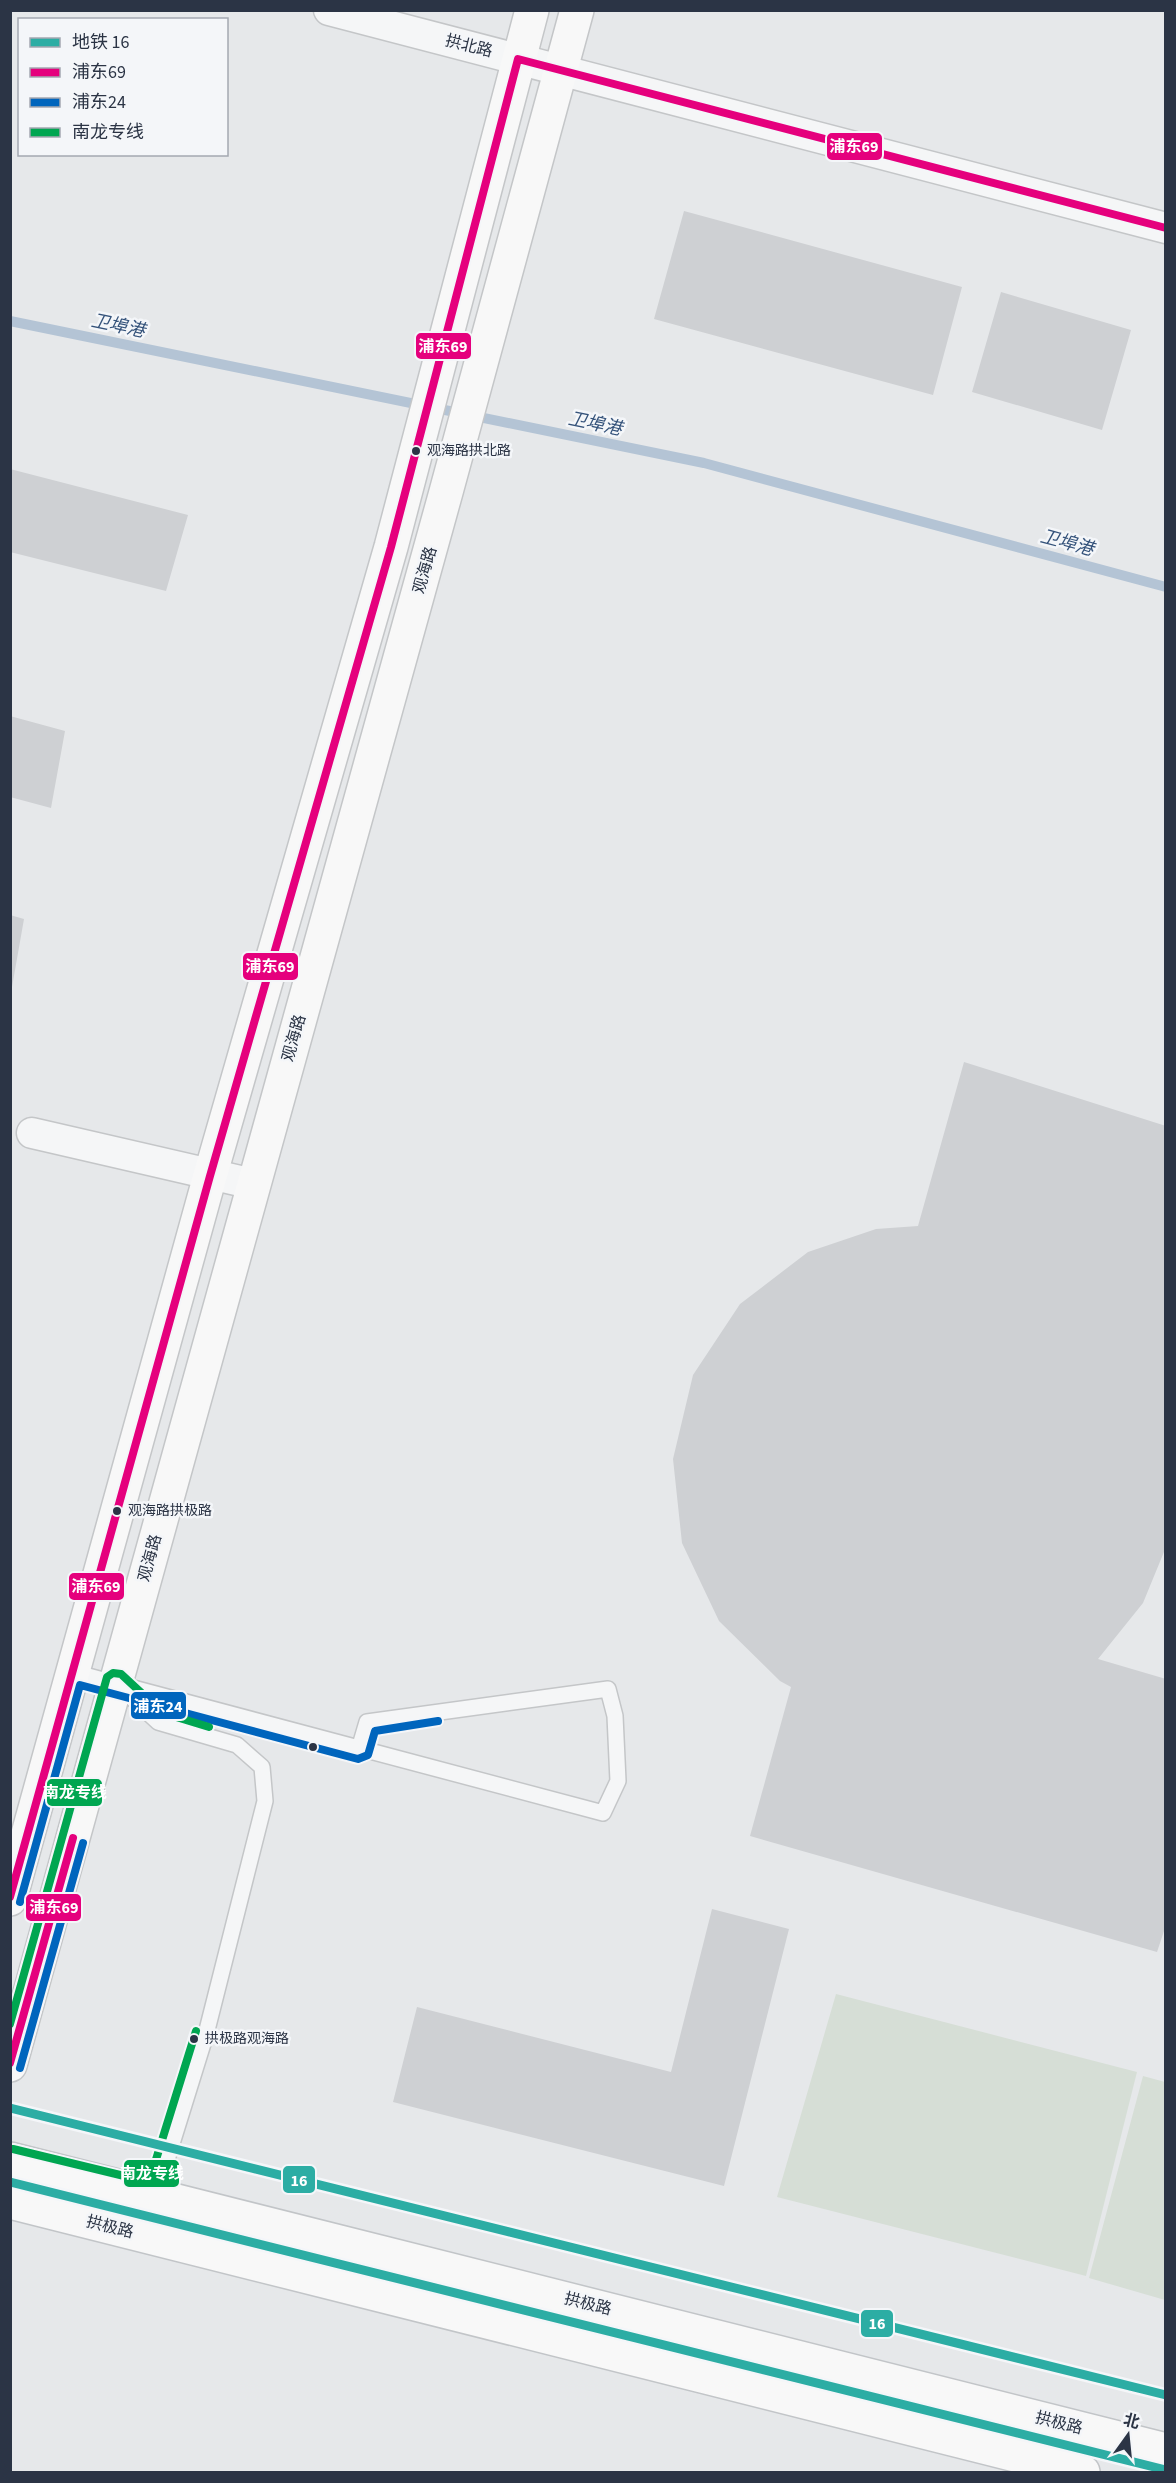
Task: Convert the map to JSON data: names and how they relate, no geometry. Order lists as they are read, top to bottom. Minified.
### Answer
{"streets":{"main road":["观海路","拱极路"],"street":["拱北路"]},"crossings":[["拱北路","观海路"]],"water":["卫埠港"],"places":["观海路拱北路","观海路拱极路","拱极路观海路"],"lines":["transit line 浦东69","transit line 南龙专线","transit line 浦东24","metro line 16"],"legend":["地铁 16","浦东69","浦东24","南龙专线"],"north":"top"}
